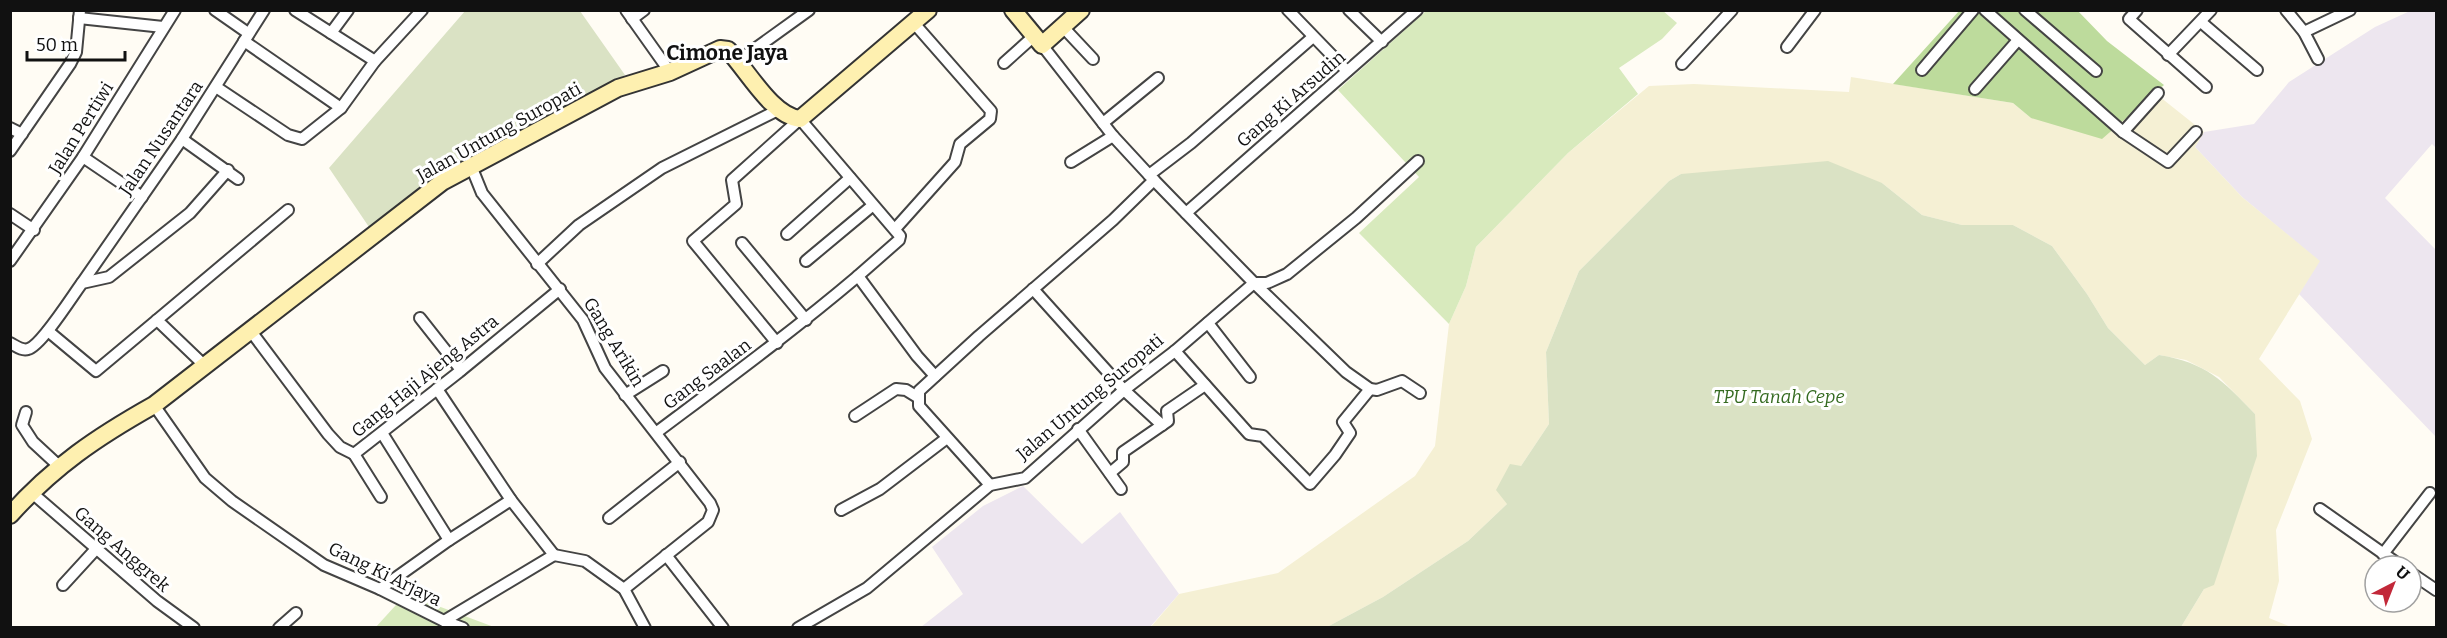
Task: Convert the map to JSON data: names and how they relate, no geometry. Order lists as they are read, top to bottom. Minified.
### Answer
{"streets":{"street":["Gang Ki Arsudin","Jalan Pertiwi","Jalan Untung Suropati","Jalan Nusantara","Gang Arikin","Gang Saalan","Gang Haji Ajeng Astra","Gang Anggrek","Gang Ki Arjaya"]},"crossings":[["Jalan Untung Suropati","Gang Arikin"],["Jalan Untung Suropati","Gang Haji Ajeng Astra"],["Jalan Untung Suropati","Gang Anggrek"],["Jalan Untung Suropati","Gang Ki Arjaya"],["Gang Arikin","Gang Saalan"],["Gang Arikin","Gang Haji Ajeng Astra"]],"districts":["Cimone Jaya"],"parks":["TPU Tanah Cepe"],"scale_bar":"50 m","north":"top right"}
